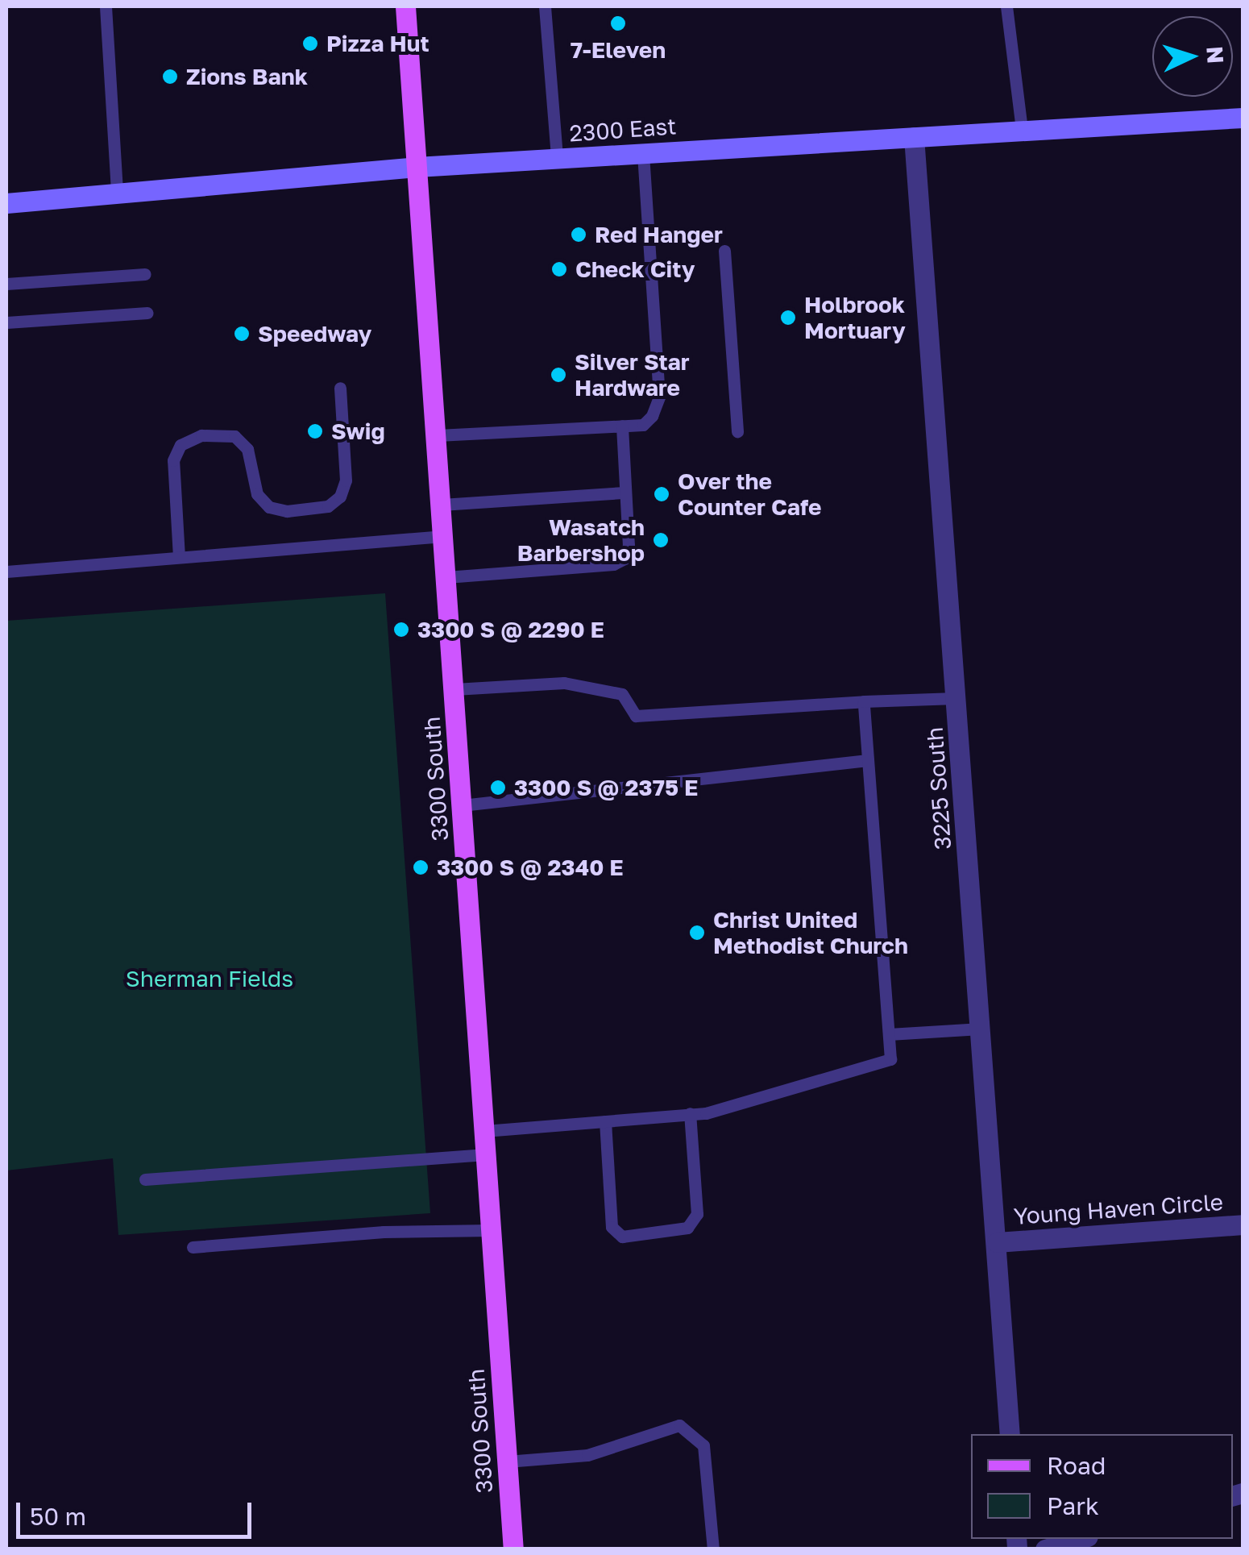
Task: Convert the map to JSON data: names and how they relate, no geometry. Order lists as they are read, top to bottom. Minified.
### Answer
{"streets":{"main road":["2300 East","3300 South"],"street":["3225 South","Young Haven Circle"]},"crossings":[["2300 East","3300 South"],["2300 East","3225 South"],["3225 South","Young Haven Circle"]],"parks":["Sherman Fields"],"places":["7-Eleven","Pizza Hut","Zions Bank","Red Hanger","Check City","Holbrook Mortuary","Speedway","Silver Star Hardware","Swig","Over the Counter Cafe","Wasatch Barbershop","3300 S @ 2290 E","3300 S @ 2375 E","3300 S @ 2340 E","Christ United Methodist Church"],"legend":["Road","Park"],"scale_bar":"50 m","north":"right"}
